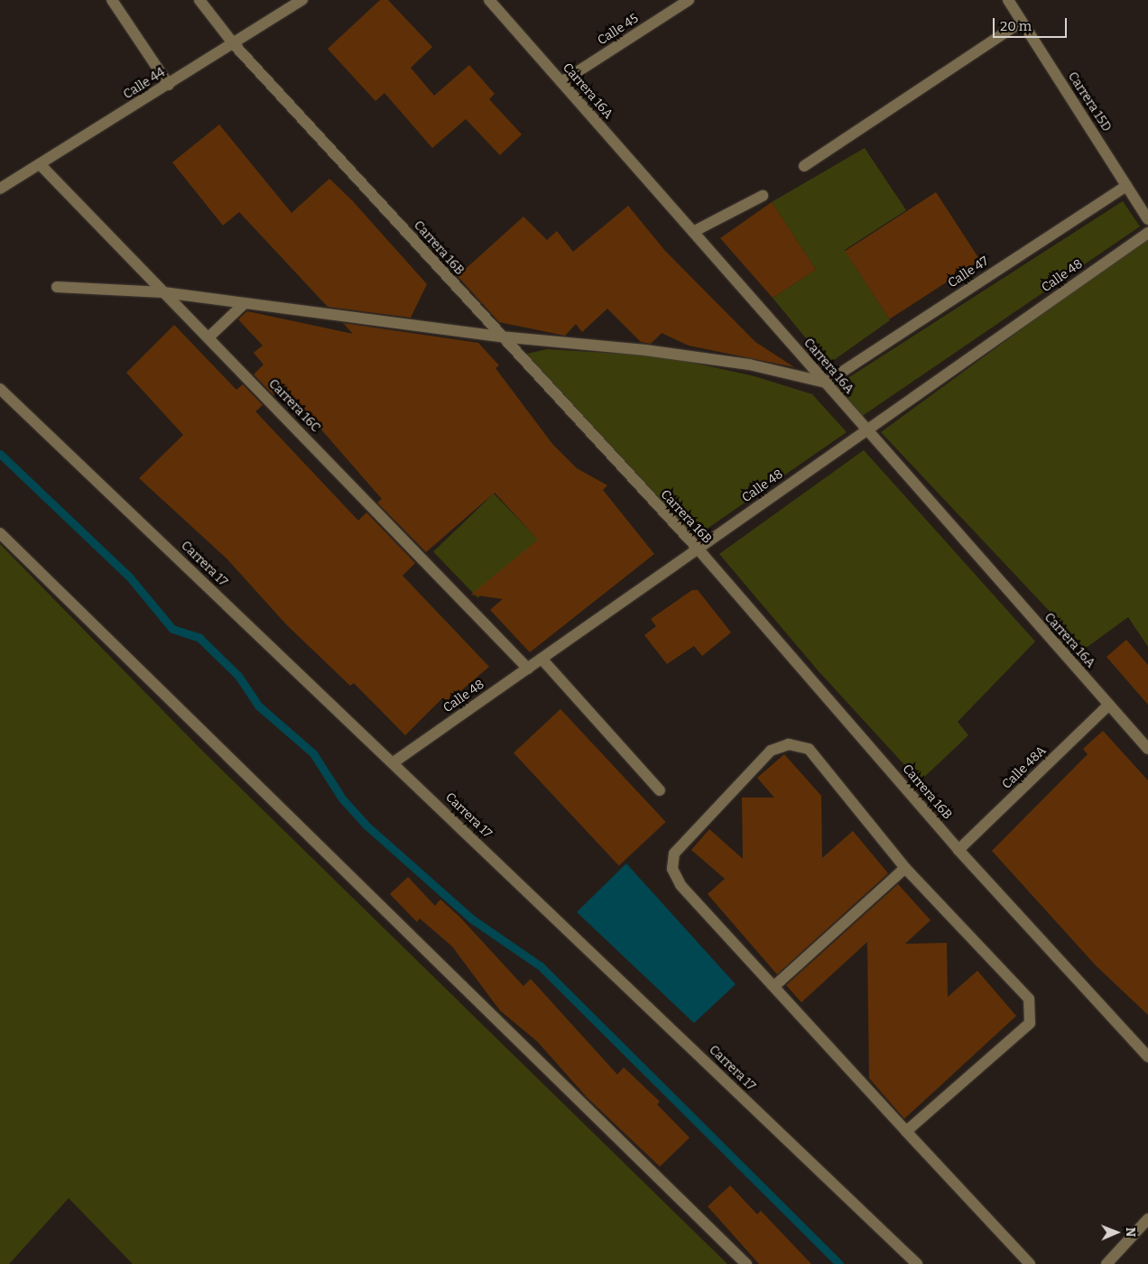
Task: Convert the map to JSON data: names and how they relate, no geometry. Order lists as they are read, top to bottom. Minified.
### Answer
{"streets":{"street":["Calle 45","Calle 44","Carrera 16A","Carrera 15D","Carrera 16B","Calle 47","Calle 48","Carrera 16C","Carrera 17","Calle 48A"]},"crossings":[["Calle 45","Carrera 16A"],["Calle 44","Carrera 16B"],["Calle 44","Carrera 16C"],["Carrera 16A","Calle 47"],["Carrera 16A","Calle 48"],["Carrera 16A","Calle 48A"],["Carrera 15D","Calle 47"],["Carrera 16B","Calle 48"],["Carrera 16B","Calle 48A"],["Calle 48","Carrera 16C"],["Calle 48","Carrera 17"]],"scale_bar":"20 m","north":"right"}
